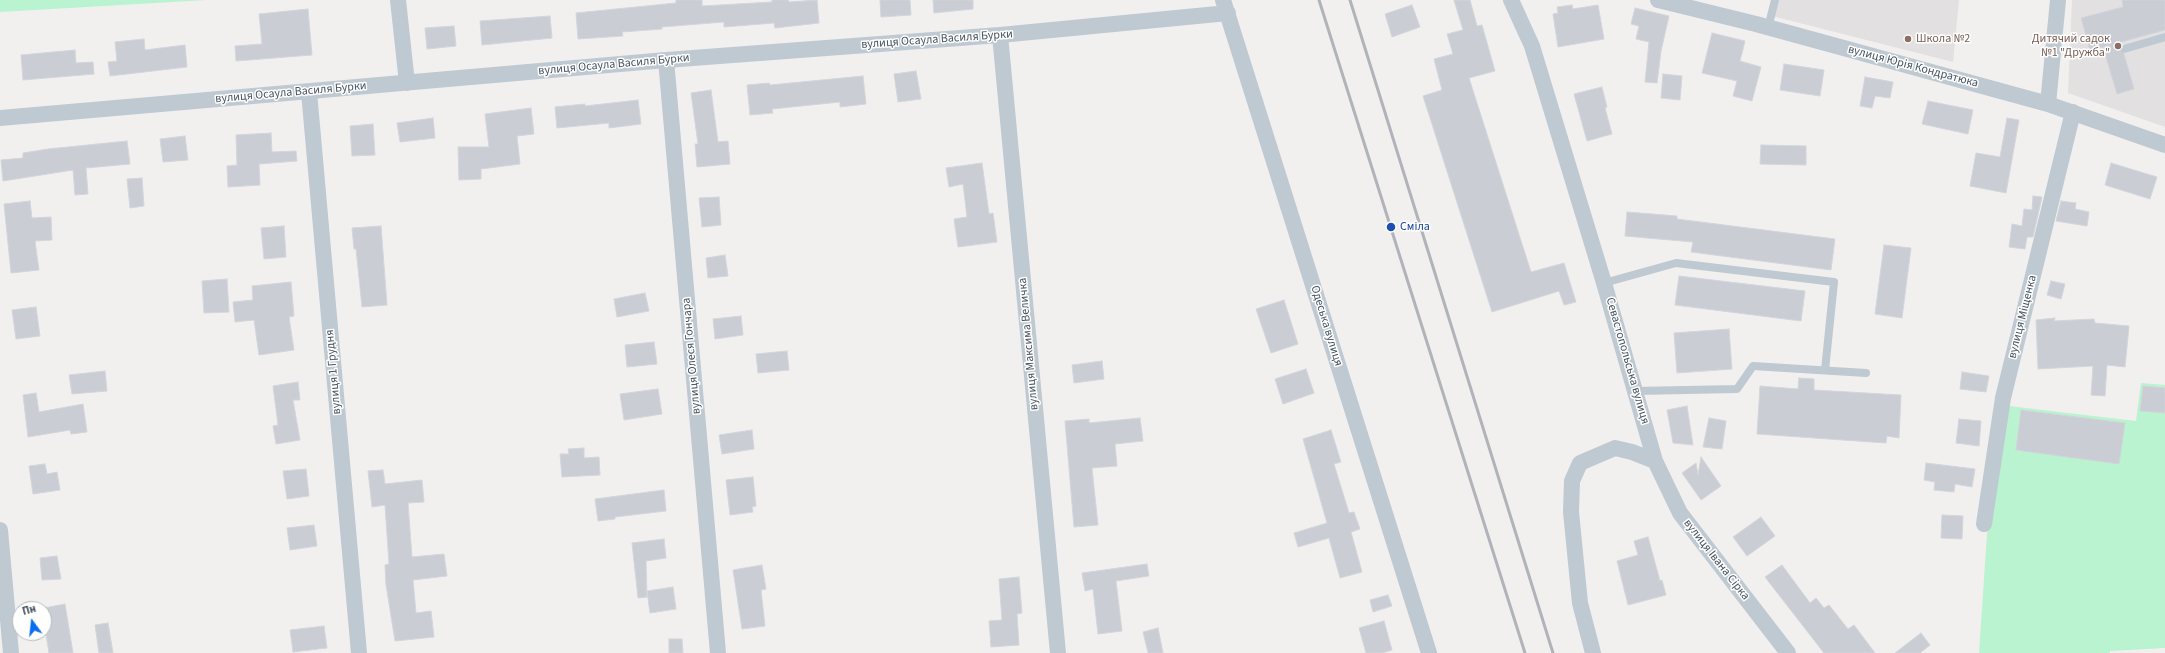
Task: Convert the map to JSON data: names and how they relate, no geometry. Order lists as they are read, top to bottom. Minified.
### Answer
{"streets":{"street":["вулиця Осаула Василя Бурки","вулиця Юрія Кондратюка","вулиця Міщенка","Одеська вулиця","вулиця Максима Величка","вулиця Олеся Гончара","Севастопольська вулиця","вулиця 1 Грудня","вулиця Івана Сірка"]},"crossings":[["вулиця Осаула Василя Бурки","Одеська вулиця"],["вулиця Осаула Василя Бурки","вулиця Максима Величка"],["вулиця Осаула Василя Бурки","вулиця Олеся Гончара"],["вулиця Осаула Василя Бурки","вулиця 1 Грудня"],["вулиця Юрія Кондратюка","вулиця Міщенка"],["Севастопольська вулиця","вулиця Івана Сірка"]],"places":["Школа №2","Дитячий садок №1 \"Дружба\"","Сміла"],"north":"top"}
